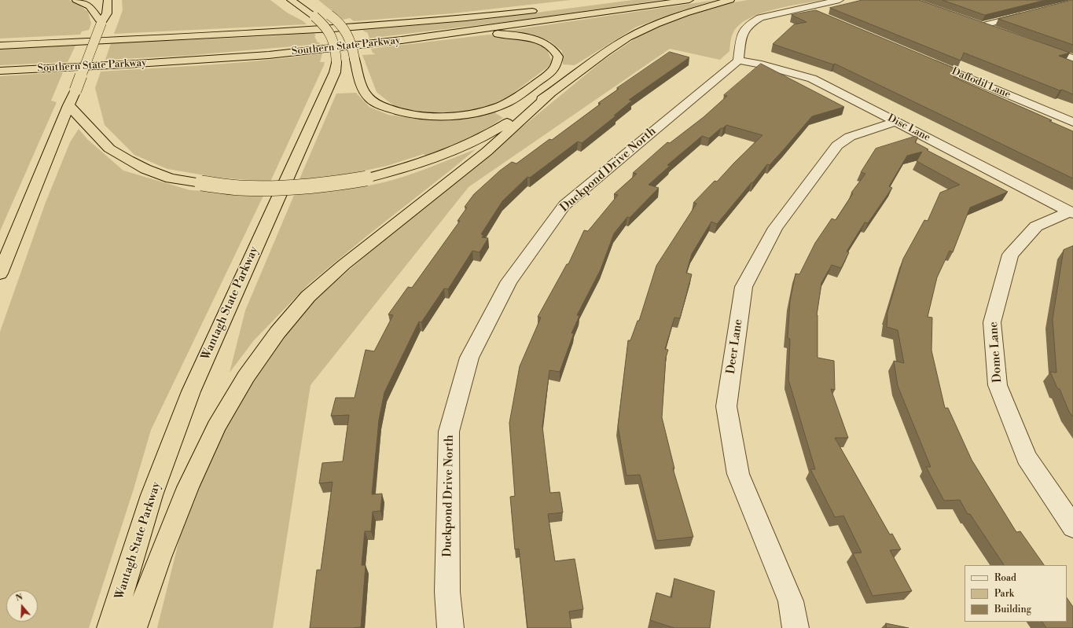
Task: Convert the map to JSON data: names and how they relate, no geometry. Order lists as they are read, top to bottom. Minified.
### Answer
{"streets":{"highway":["Southern State Parkway","Wantagh State Parkway"],"street":["Daffodil Lane","Disc Lane","Duckpond Drive North","Deer Lane","Dome Lane"]},"crossings":[["Disc Lane","Duckpond Drive North"],["Disc Lane","Deer Lane"],["Disc Lane","Dome Lane"]],"legend":["Road","Park","Building"],"north":"top"}
